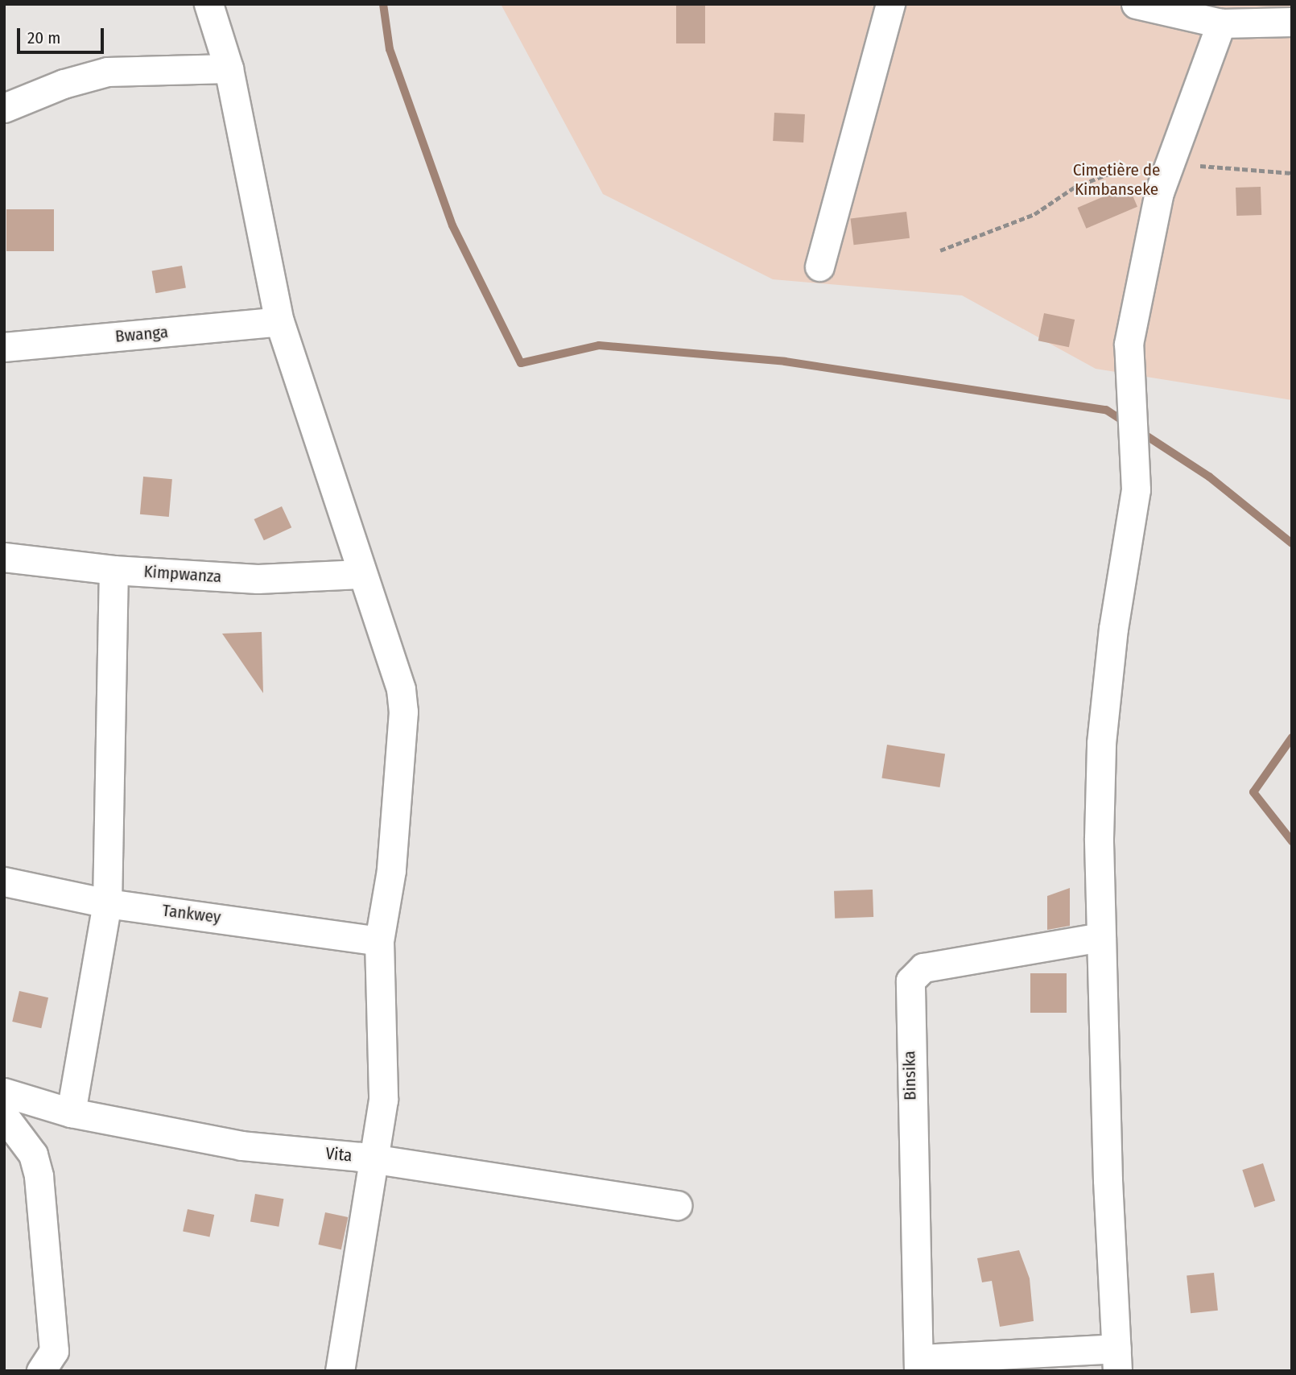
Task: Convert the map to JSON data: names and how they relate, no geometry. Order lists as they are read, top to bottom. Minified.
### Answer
{"streets":{"street":["Bwanga","Kimpwanza","Tankwey","Binsika","Vita"]},"parks":["Cimetière de Kimbanseke"],"scale_bar":"20 m"}
